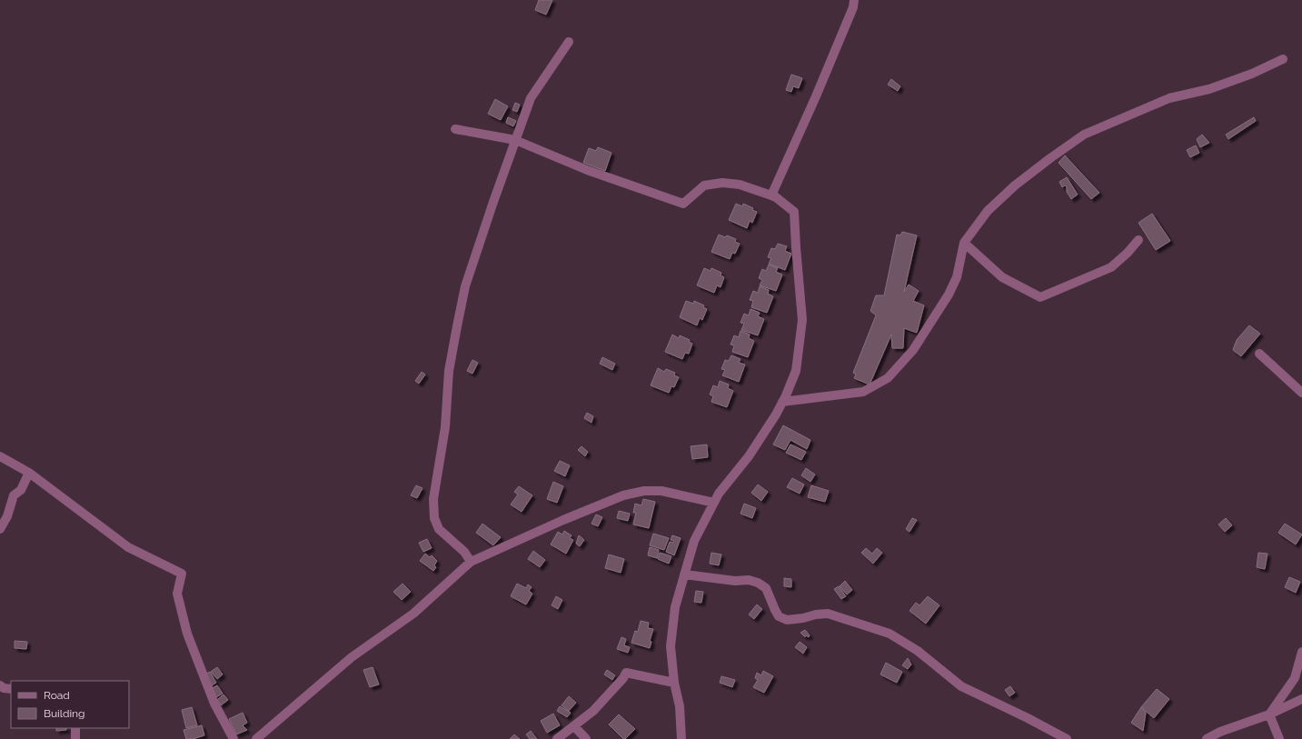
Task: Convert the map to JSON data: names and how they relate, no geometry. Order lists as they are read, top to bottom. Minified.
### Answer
{"legend":["Road","Building"]}
